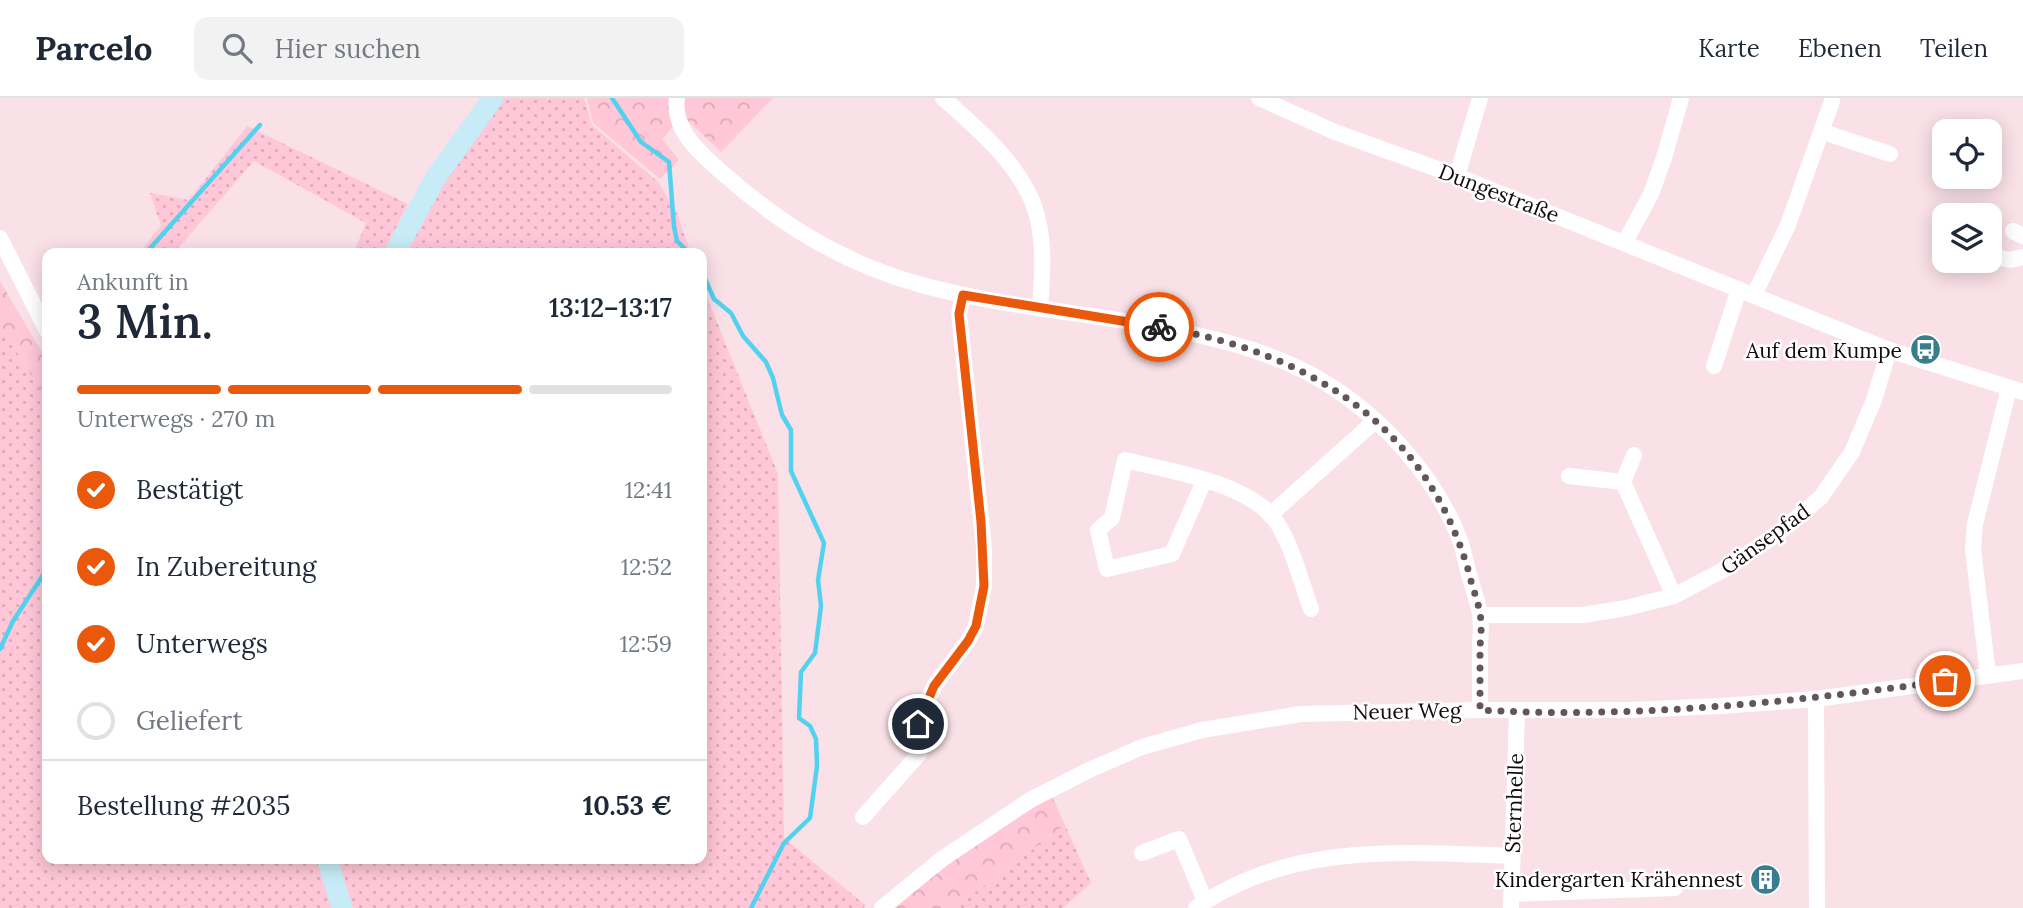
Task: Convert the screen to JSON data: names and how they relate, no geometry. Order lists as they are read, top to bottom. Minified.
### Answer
{"streets":{"street":["Dungestraße","Gänsepfad","Neuer Weg","Sternhelle"]},"crossings":[["Dungestraße","Gänsepfad"],["Neuer Weg","Sternhelle"]],"places":{"bus stop":["Auf dem Kumpe"],"building":["Kindergarten Krähennest"]},"page":{"header":"Parcelo","search":"Hier suchen","nav":["Karte","Ebenen","Teilen"],"heading":["3 Min.","Ankunft in","13:12–13:17"],"panel":["Bestellung #2035","10.53 €"],"bar":"Unterwegs · 270 m","list":[["Bestätigt","12:41"],["In Zubereitung","12:52"],["Unterwegs","12:59"],"Geliefert"]}}
